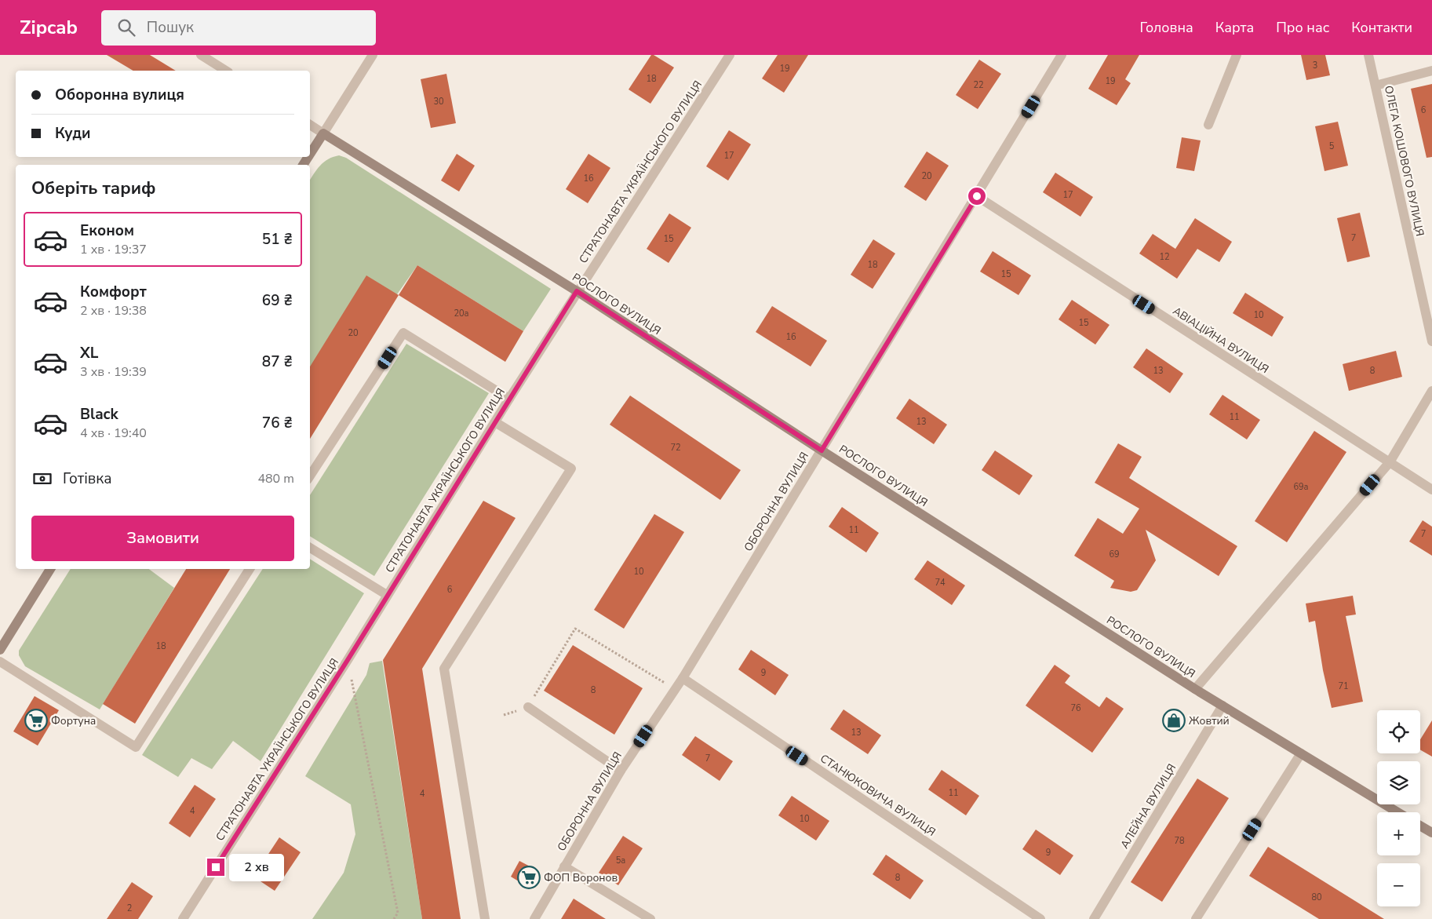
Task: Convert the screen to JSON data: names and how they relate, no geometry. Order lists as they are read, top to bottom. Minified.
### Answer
{"streets":{"street":["ОЛЕГА КОШОВОГО ВУЛИЦЯ","СТРАТОНАВТА УКРАЇНСЬКОГО ВУЛИЦЯ","РОСЛОГО ВУЛИЦЯ","АВІАЦІЙНА ВУЛИЦЯ","ОБОРОННА ВУЛИЦЯ","СТАНЮКОВИЧА ВУЛИЦЯ","АЛЕЙНА ВУЛИЦЯ"]},"crossings":[["СТРАТОНАВТА УКРАЇНСЬКОГО ВУЛИЦЯ","РОСЛОГО ВУЛИЦЯ"],["РОСЛОГО ВУЛИЦЯ","ОБОРОННА ВУЛИЦЯ"],["РОСЛОГО ВУЛИЦЯ","АЛЕЙНА ВУЛИЦЯ"],["АВІАЦІЙНА ВУЛИЦЯ","ОБОРОННА ВУЛИЦЯ"],["ОБОРОННА ВУЛИЦЯ","СТАНЮКОВИЧА ВУЛИЦЯ"]],"places":{"supermarket":["Фортуна","ФОП Воронов"],"shop":["Жовтий"]},"house_numbers":["3","19","18","19","22","30","6","5","17","20","16","17","7","15","12","18","15","20а","10","15","20","16","13","8","11","13","72","69а","11","7","69","10","74","6","18","9","71","8","76","13","7","11","4","4","10","78","9","5а","8","80","2"],"page":{"header":"Zipcab","search":"Пошук","nav":["Головна","Карта","Про нас","Контакти"],"banner":["Оборонна вулиця","Куди"],"heading":"Оберіть тариф","list":[{"name":"Економ","note":"1 хв · 19:37","value":"51 ₴"},{"name":"Комфорт","note":"2 хв · 19:38","value":"69 ₴"},{"name":"XL","note":"3 хв · 19:39","value":"87 ₴"},{"name":"Black","note":"4 хв · 19:40","value":"76 ₴"}],"pay":["Готівка","480 m"],"buttons":"Замовити","map_buttons":["+","−"],"bubble":"2 хв"}}
